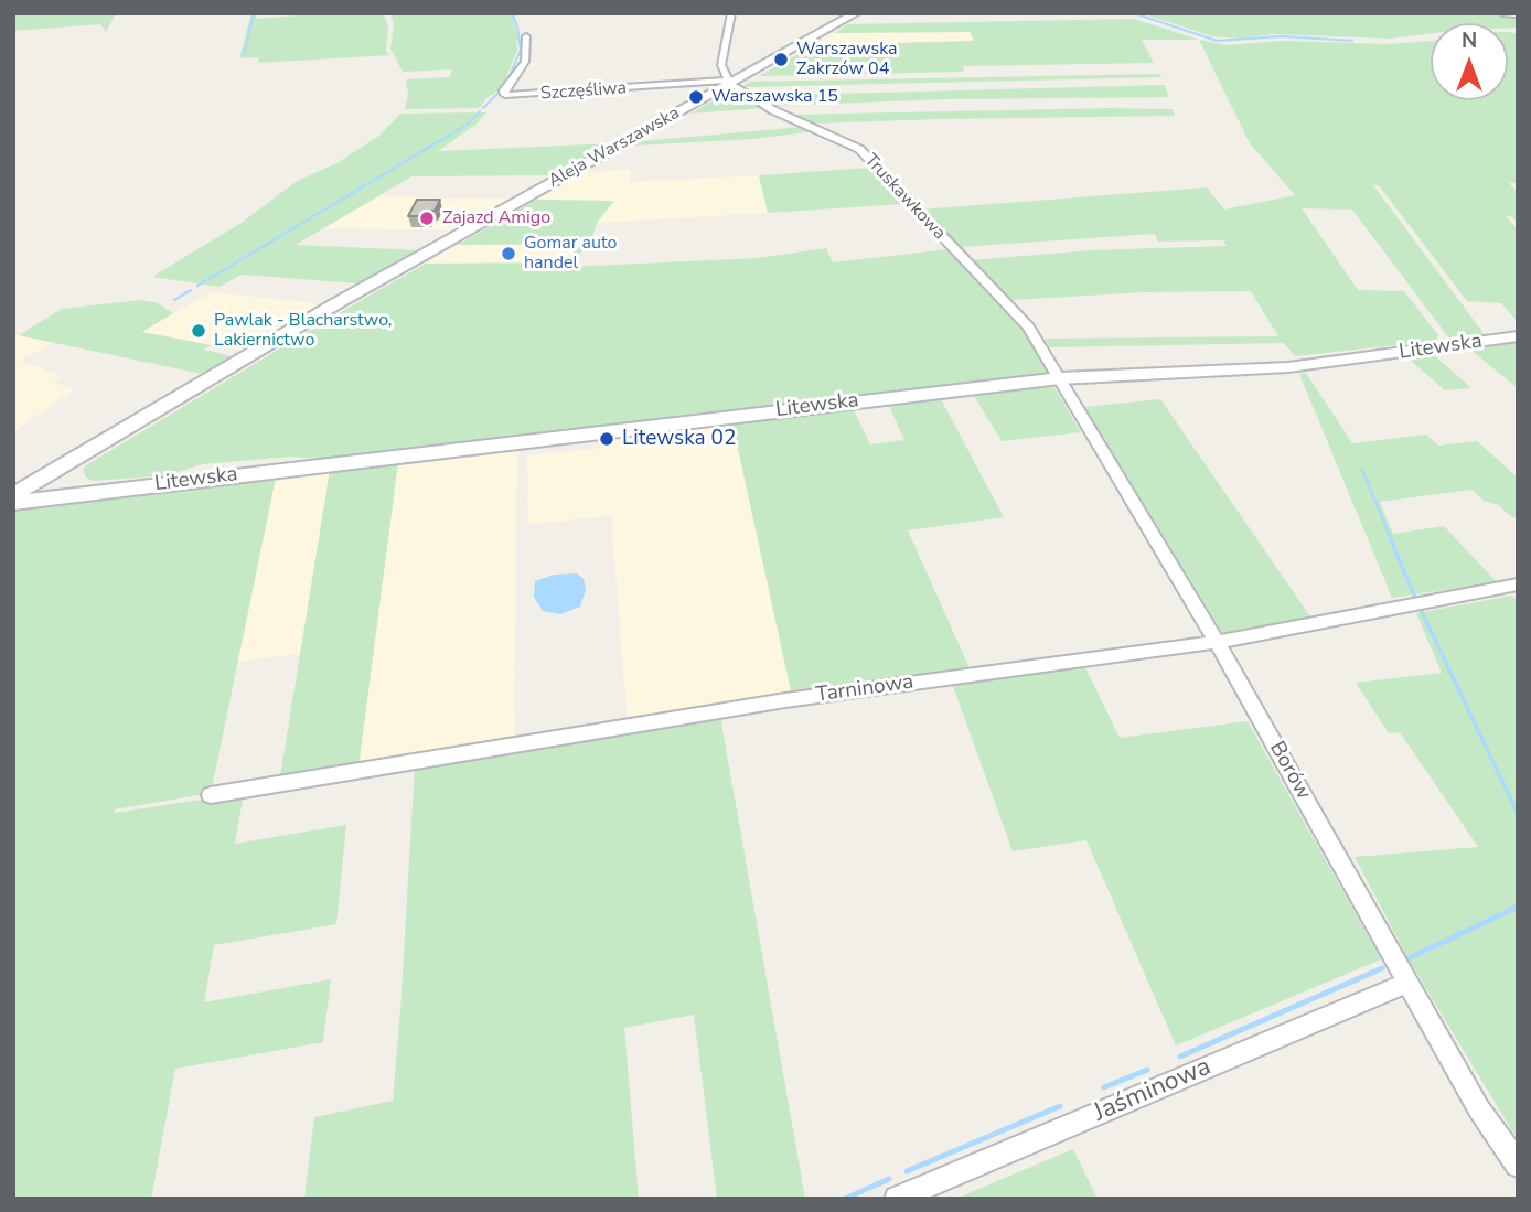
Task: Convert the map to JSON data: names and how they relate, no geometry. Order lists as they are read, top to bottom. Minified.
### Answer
{"streets":{"street":["Szczęśliwa","Aleja Warszawska","Truskawkowa","Litewska","Tarninowa","Borów","Jaśminowa"]},"crossings":[["Szczęśliwa","Aleja Warszawska"],["Szczęśliwa","Truskawkowa"],["Aleja Warszawska","Truskawkowa"],["Truskawkowa","Litewska"],["Truskawkowa","Borów"],["Litewska","Borów"],["Tarninowa","Borów"],["Borów","Jaśminowa"]],"places":["Warszawska Zakrzów 04","Warszawska 15","Zajazd Amigo","Gomar auto handel","Pawlak - Blacharstwo, Lakiernictwo","Litewska 02"],"north":"top"}
